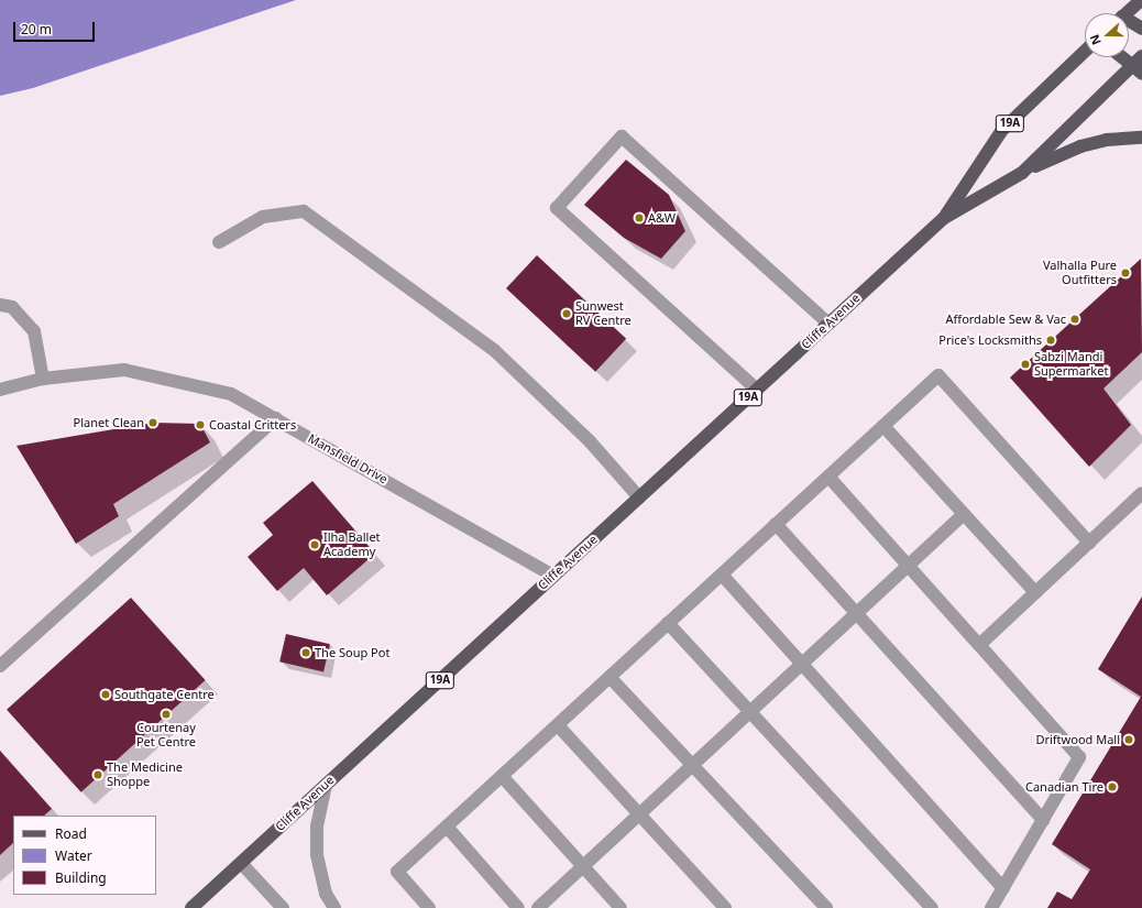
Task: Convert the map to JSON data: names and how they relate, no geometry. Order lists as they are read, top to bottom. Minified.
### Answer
{"streets":{"main road":["19A","Cliffe Avenue"],"street":["Mansfield Drive"]},"crossings":[["Cliffe Avenue","Mansfield Drive"]],"places":["A&W","Valhalla Pure Outfitters","Sunwest RV Centre","Affordable Sew & Vac","Price's Locksmiths","Sabzi Mandi Supermarket","Planet Clean","Coastal Critters","Ilha Ballet Academy","The Soup Pot","Southgate Centre","Courtenay Pet Centre","Driftwood Mall","The Medicine Shoppe","Canadian Tire"],"legend":["Road","Water","Building"],"scale_bar":"20 m","north":"left"}
